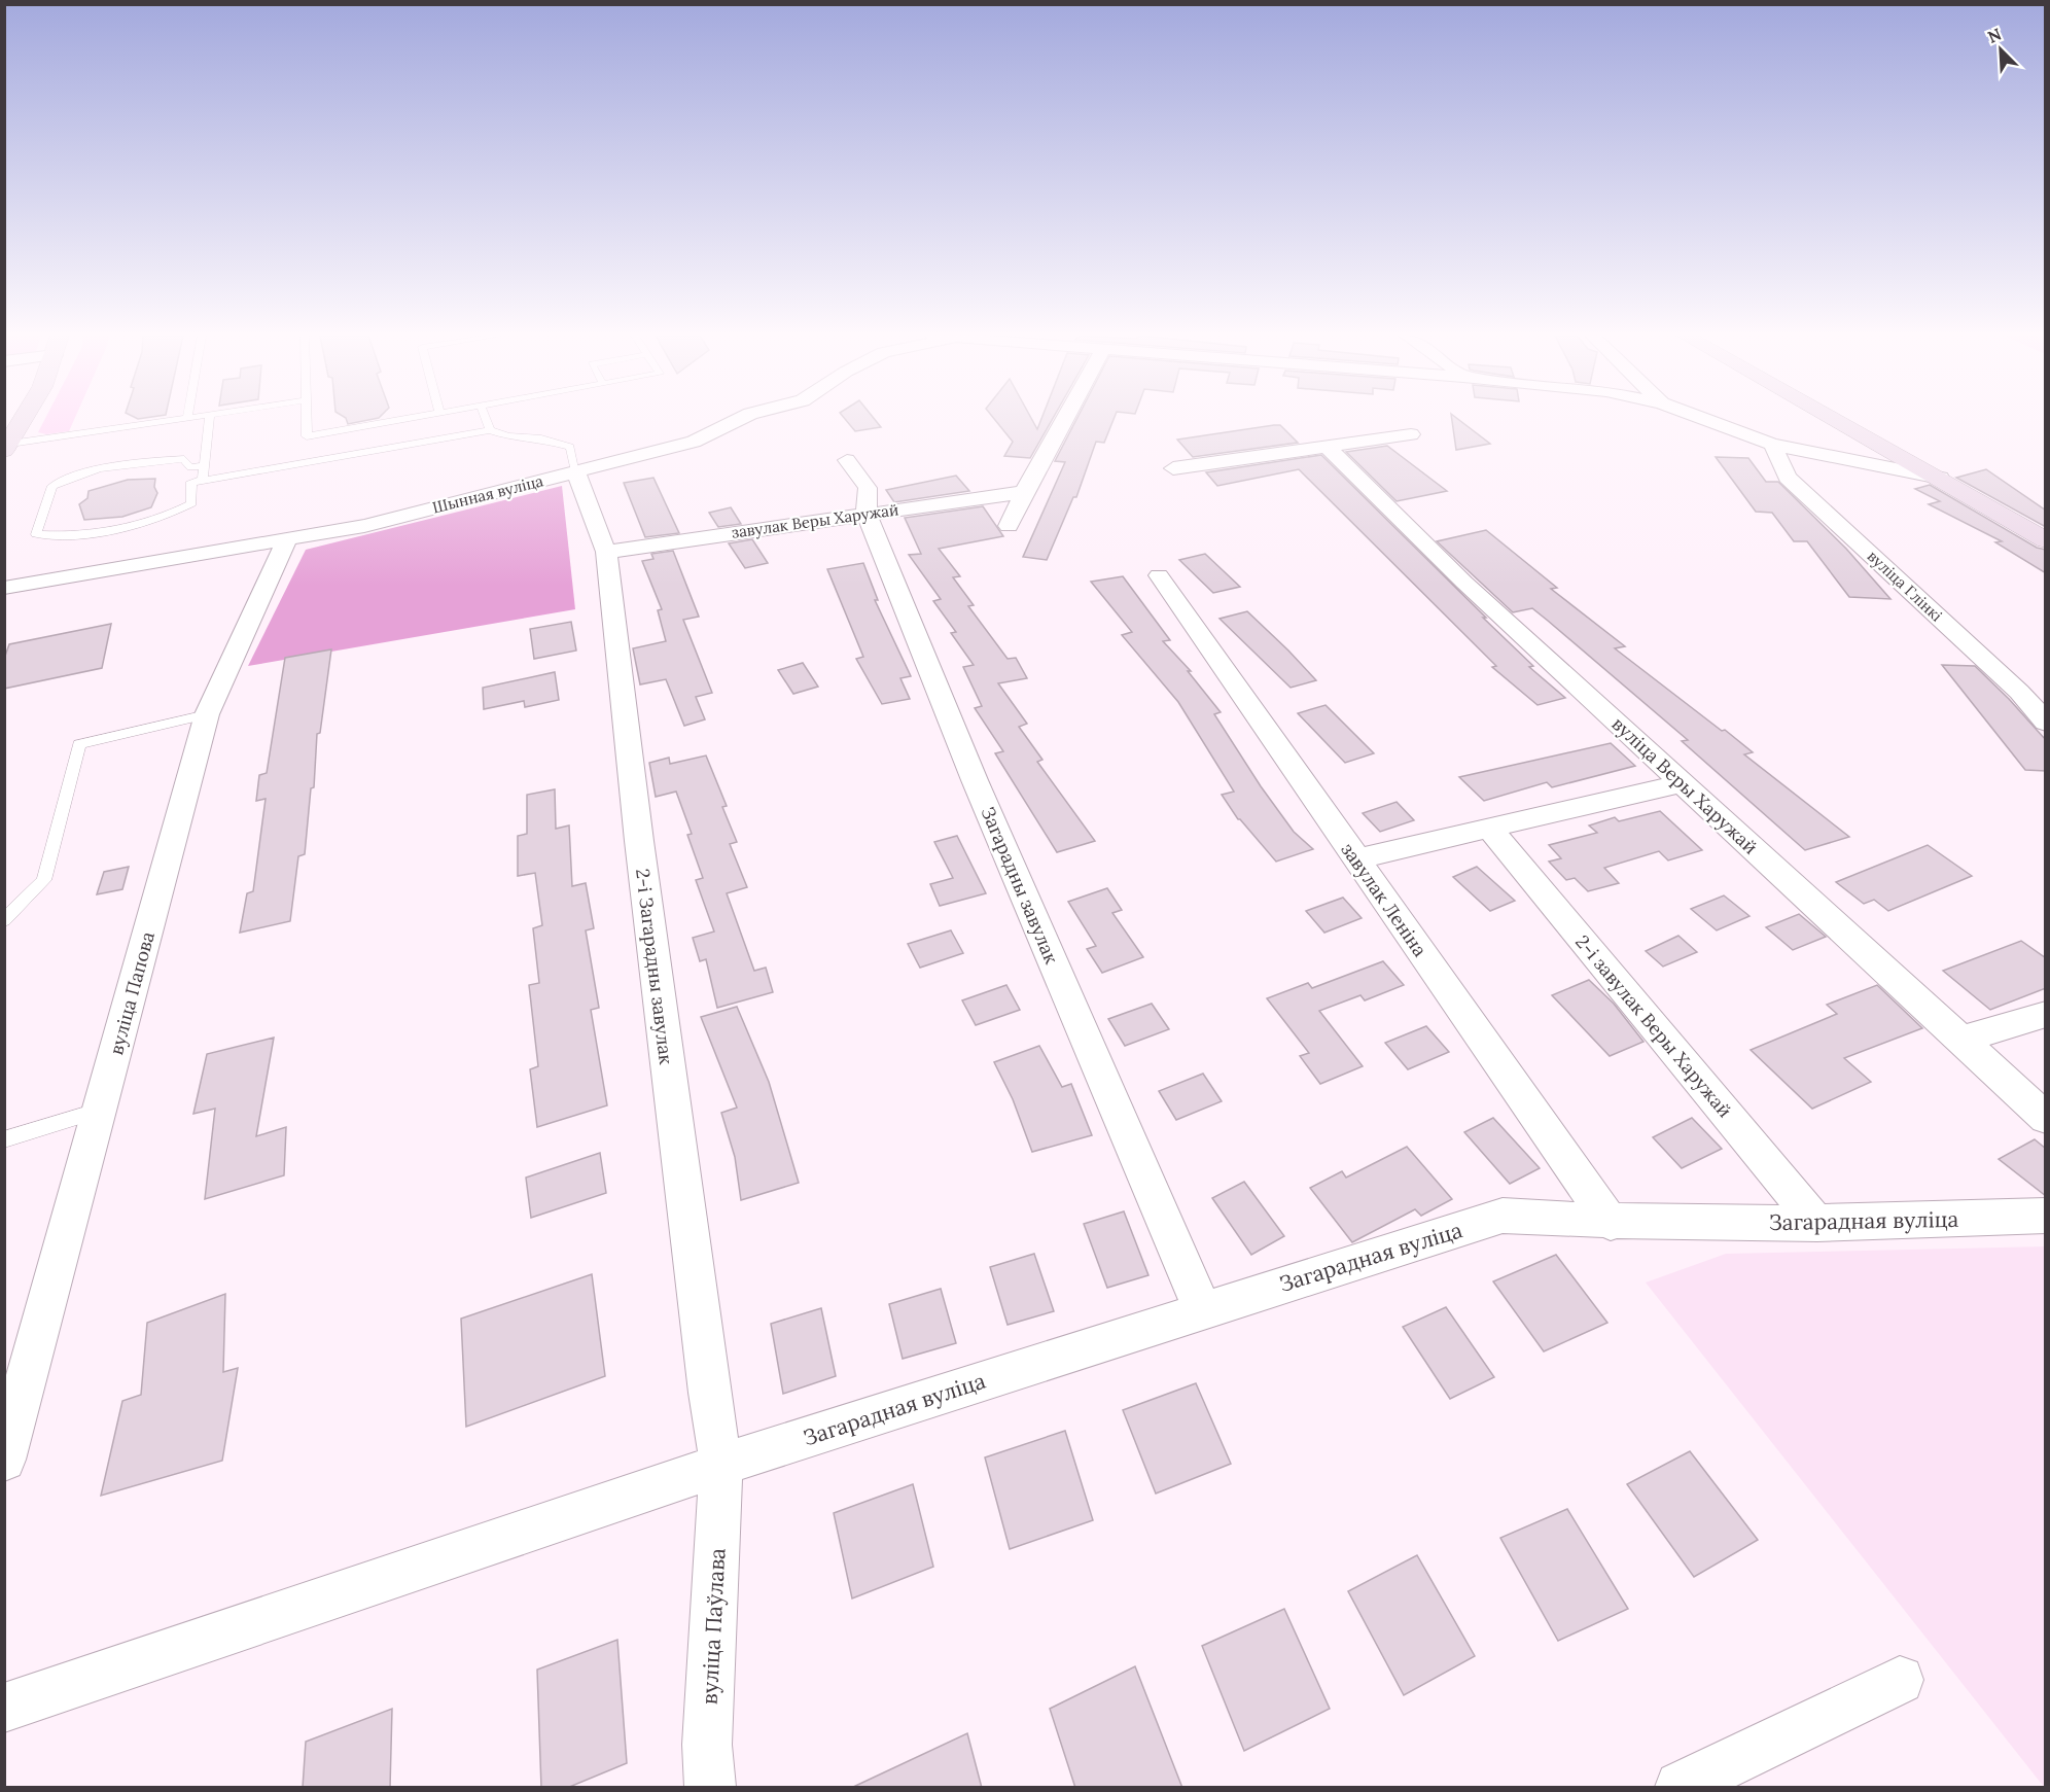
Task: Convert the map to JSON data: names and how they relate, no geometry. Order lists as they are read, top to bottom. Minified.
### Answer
{"streets":{"street":["Шынная вуліца","завулак Веры Харужай","вуліца Глінкі","вуліца Веры Харужай","Загарадны завулак","завулак Леніна","2-і Загарадны завулак","вуліца Папова","2-і завулак Веры Харужай","Загарадная вуліца","вуліца Паўлава"]},"crossings":[["Шынная вуліца","2-і Загарадны завулак"],["Шынная вуліца","вуліца Папова"],["завулак Веры Харужай","Загарадны завулак"],["завулак Веры Харужай","2-і Загарадны завулак"],["Загарадны завулак","Загарадная вуліца"],["завулак Леніна","Загарадная вуліца"],["2-і Загарадны завулак","Загарадная вуліца"],["2-і Загарадны завулак","вуліца Паўлава"],["2-і завулак Веры Харужай","Загарадная вуліца"],["Загарадная вуліца","вуліца Паўлава"]],"north":"top left"}
